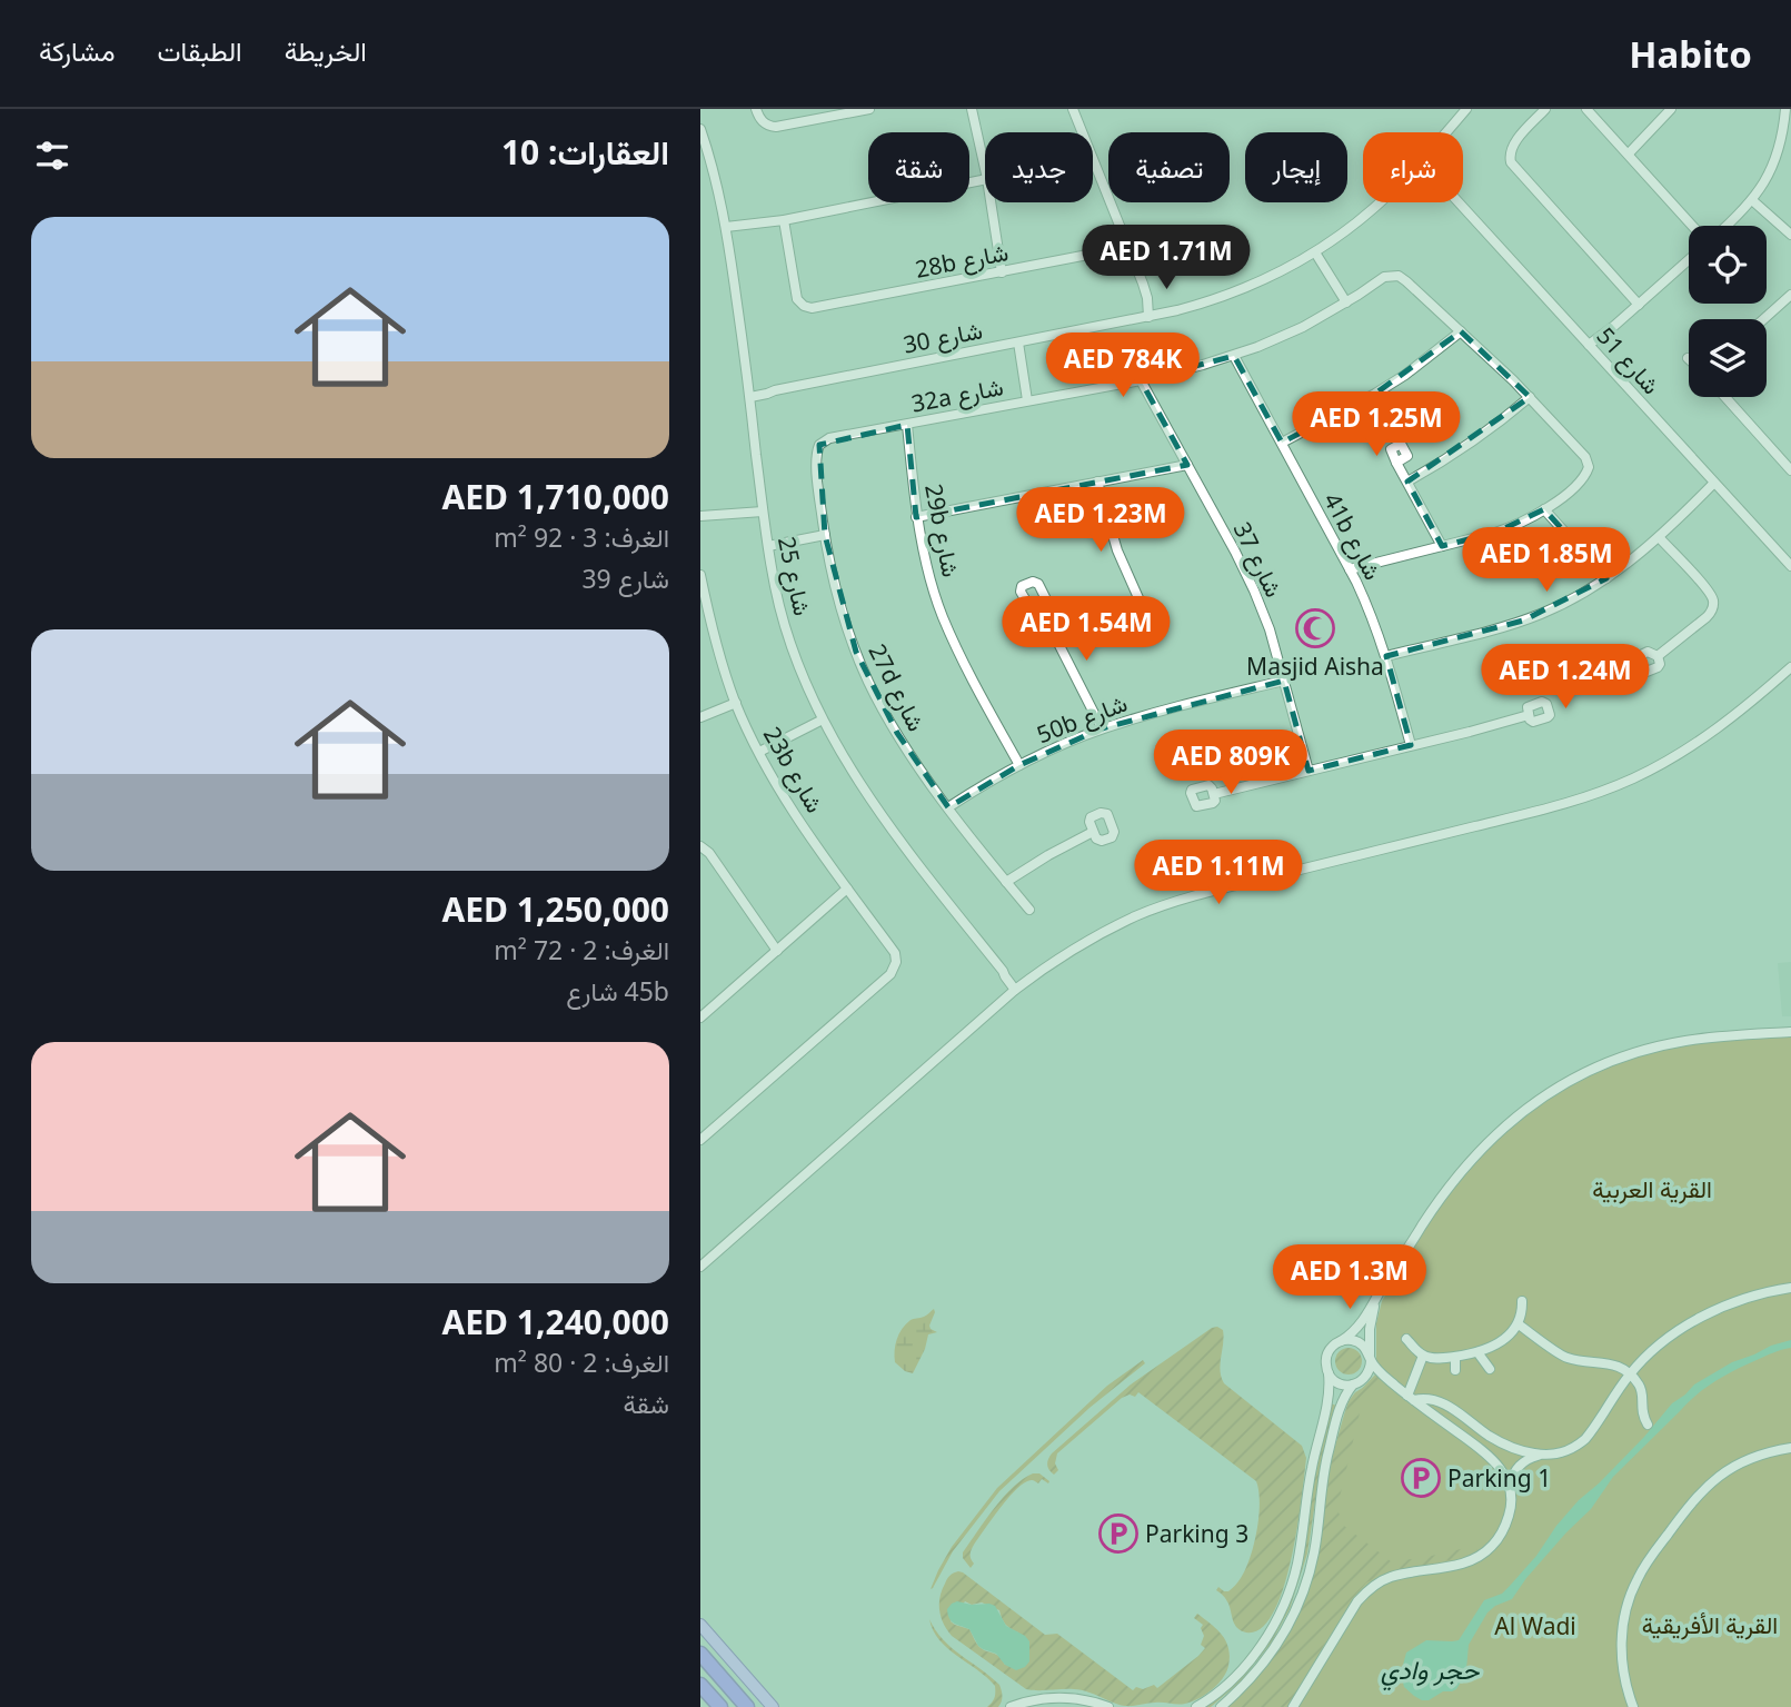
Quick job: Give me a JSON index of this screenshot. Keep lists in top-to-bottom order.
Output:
{
  "streets": {
    "street": [
      "28b شارع",
      "شارع 30",
      "شارع 51",
      "32a شارع",
      "29b شارع",
      "41b شارع",
      "شارع 37",
      "شارع 25",
      "27d شارع",
      "50b شارع",
      "23b شارع"
    ]
  },
  "crossings": [
    ["شارع 30", "شارع 25"],
    ["32a شارع", "29b شارع"],
    ["32a شارع", "41b شارع"],
    ["32a شارع", "شارع 37"],
    ["32a شارع", "27d شارع"],
    ["29b شارع", "50b شارع"],
    ["شارع 37", "50b شارع"],
    ["27d شارع", "50b شارع"]
  ],
  "water": ["حجر وادي"],
  "parks": ["القرية العربية", "القرية الأفريقية", "Al Wadi"],
  "places": {
    "mosque": ["Masjid Aisha"],
    "parking": ["Parking 1", "Parking 3"]
  },
  "page": {
    "header": "Habito",
    "nav": ["الخريطة", "الطبقات", "مشاركة"],
    "heading": "العقارات: 10",
    "chip": [
      "شراء",
      "إيجار",
      "تصفية",
      "جديد",
      "شقة"
    ],
    "list": [
      {
        "name": "AED 1,710,000",
        "note": "الغرف: 3 · 92 m² · شارع 39"
      },
      {
        "name": "AED 1,250,000",
        "note": "الغرف: 2 · 72 m² · 45b شارع"
      },
      {
        "name": "AED 1,240,000",
        "note": "الغرف: 2 · 80 m² · شقة"
      }
    ],
    "price": [
      "AED 1.71M",
      "AED 784K",
      "AED 1.25M",
      "AED 1.23M",
      "AED 1.85M",
      "AED 1.54M",
      "AED 1.24M",
      "AED 809K",
      "AED 1.11M",
      "AED 1.3M"
    ]
  }
}
